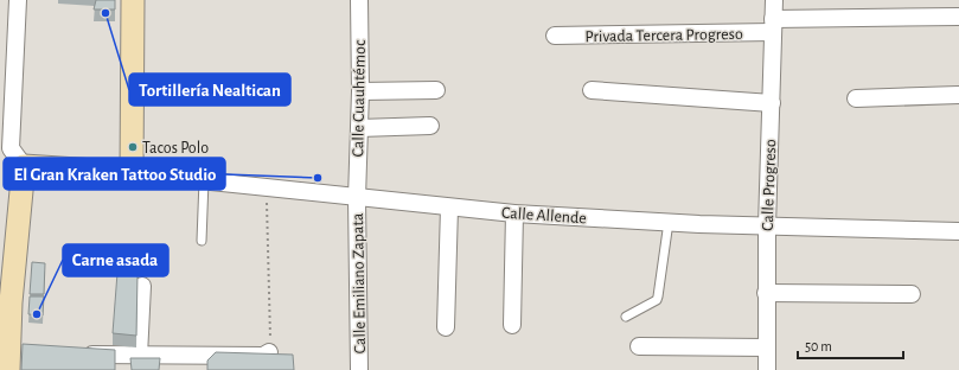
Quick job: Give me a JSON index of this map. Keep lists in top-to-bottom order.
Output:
{
  "streets": {
    "street": [
      "Privada Tercera Progreso",
      "Calle Cuauhtémoc",
      "Calle Progreso",
      "Calle Allende",
      "Calle Emiliano Zapata"
    ]
  },
  "crossings": [
    ["Privada Tercera Progreso", "Calle Progreso"],
    ["Calle Cuauhtémoc", "Calle Allende"],
    ["Calle Cuauhtémoc", "Calle Emiliano Zapata"],
    ["Calle Progreso", "Calle Allende"],
    ["Calle Allende", "Calle Emiliano Zapata"]
  ],
  "places": [
    "Tortillería Nealtican",
    "Tacos Polo",
    "El Gran Kraken Tattoo Studio",
    "Carne asada"
  ],
  "scale_bar": "50 m"
}
